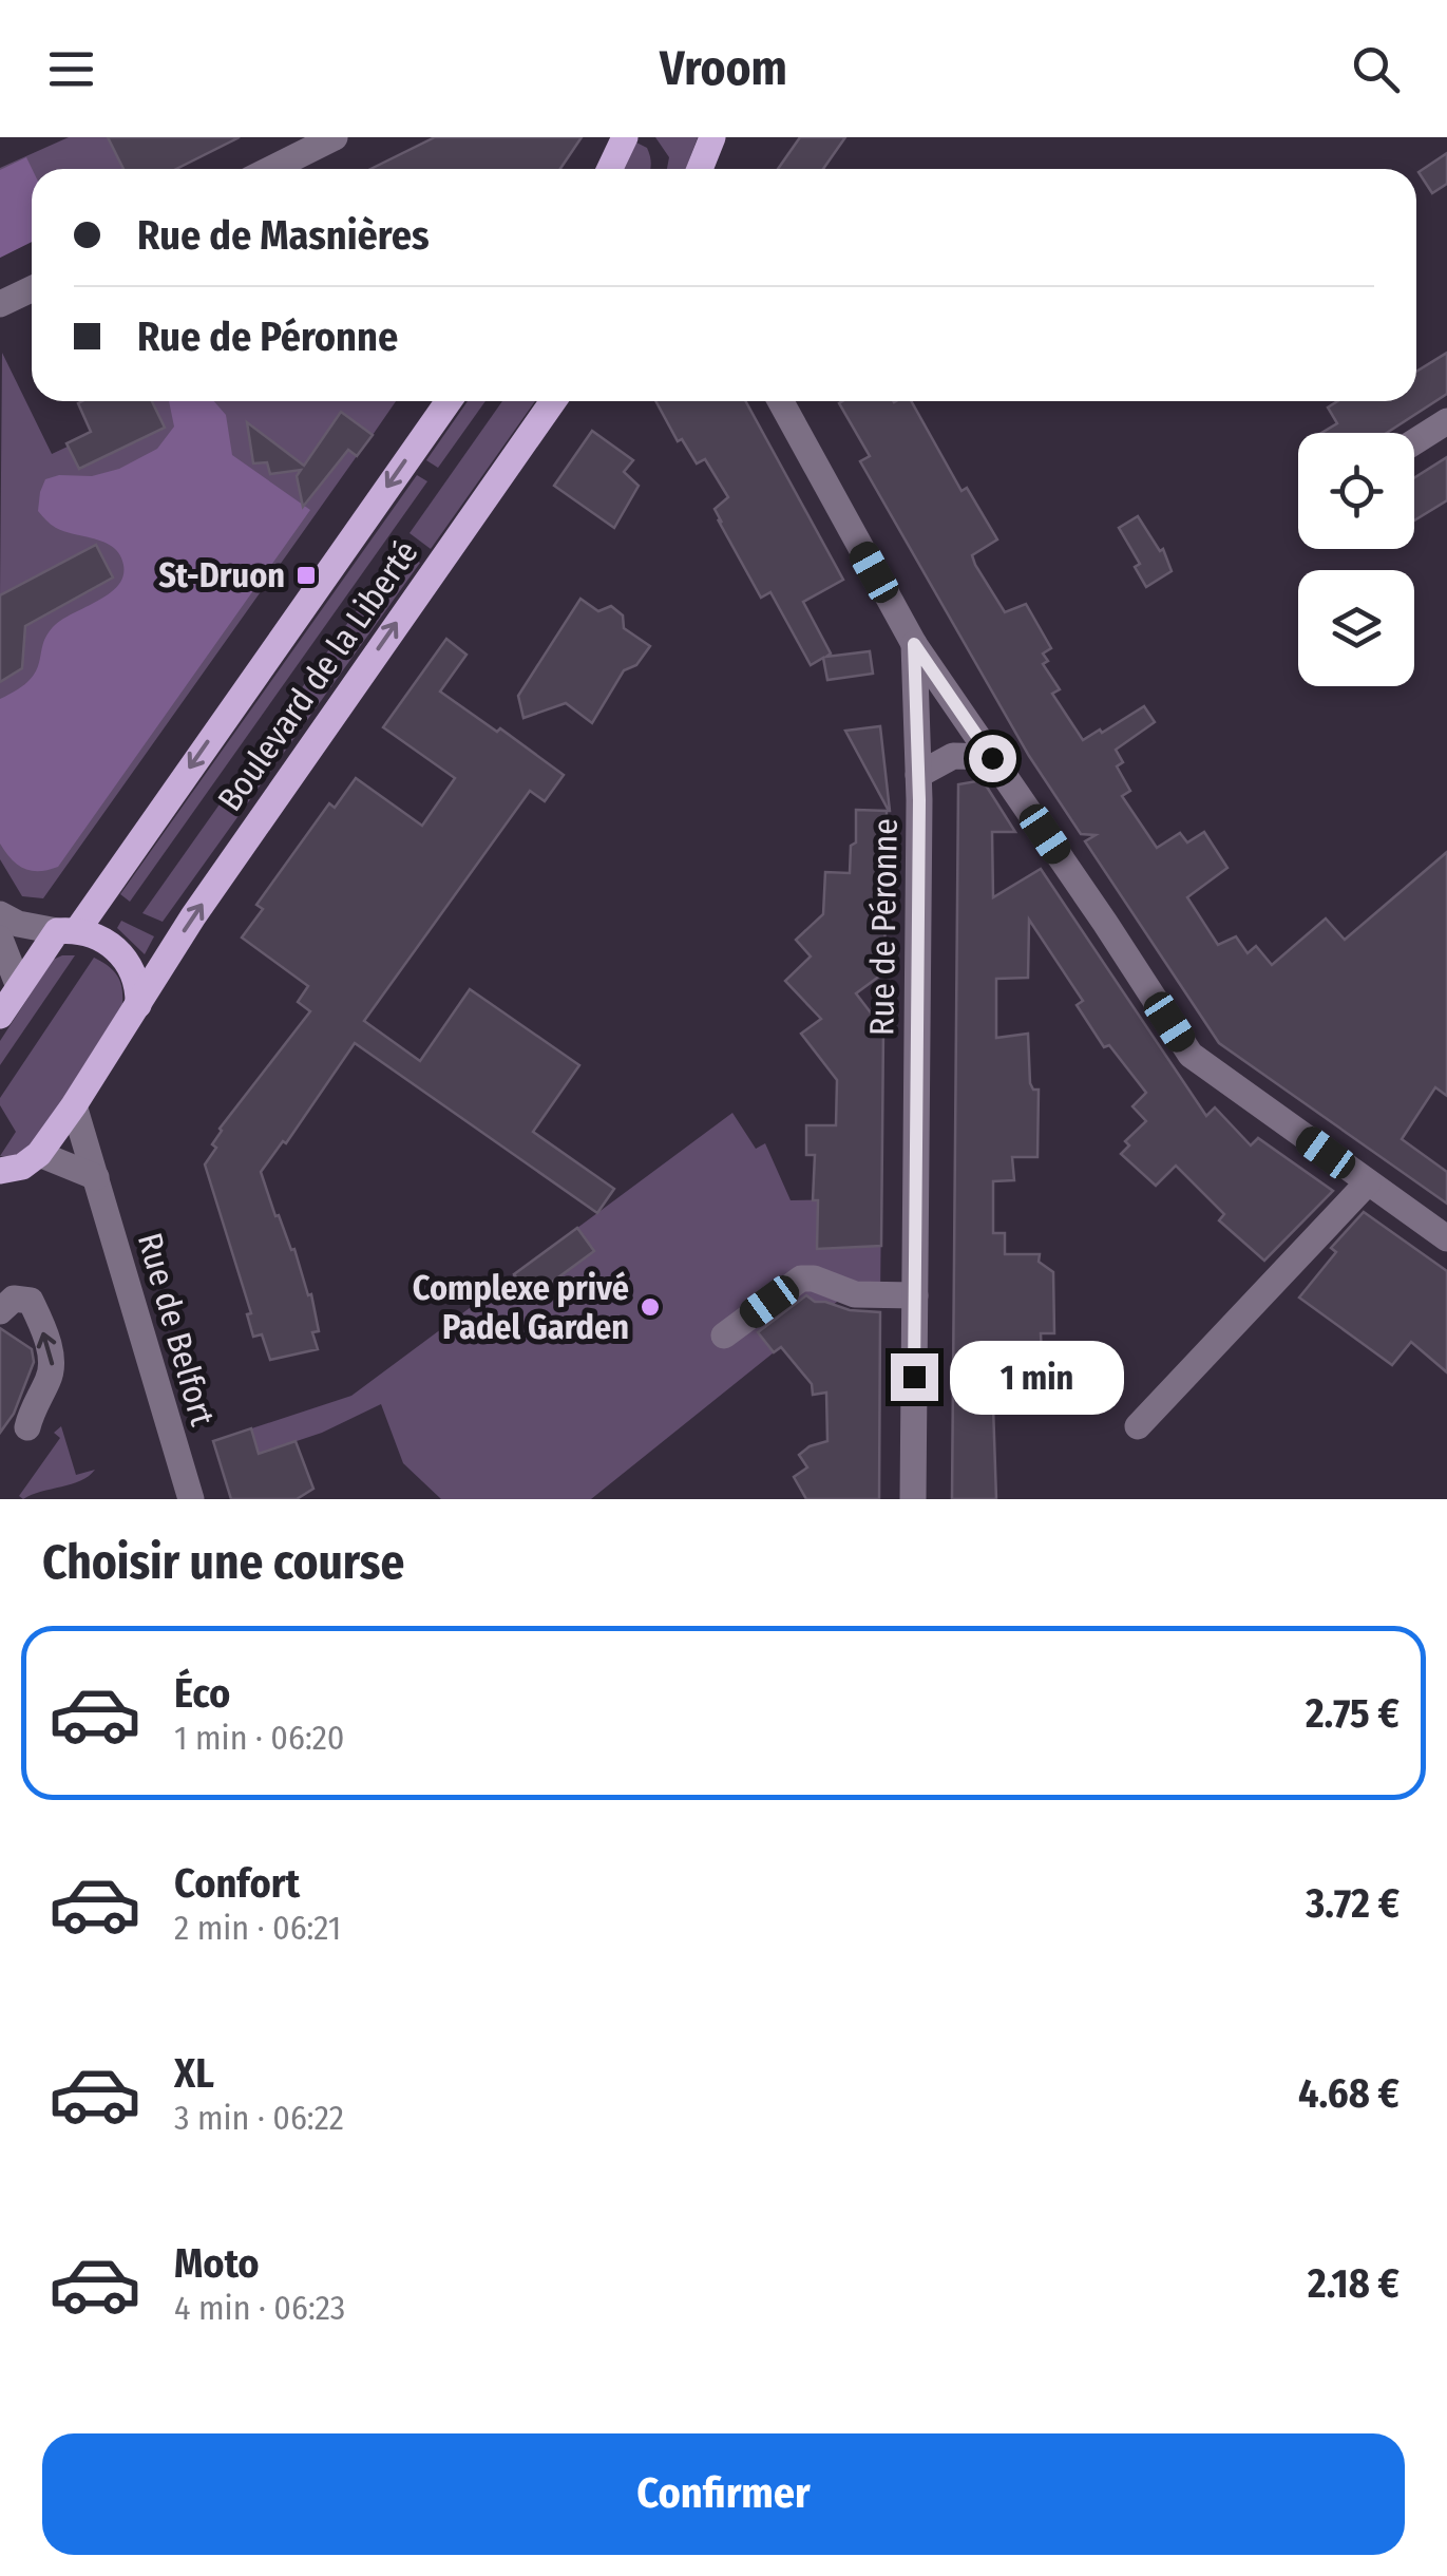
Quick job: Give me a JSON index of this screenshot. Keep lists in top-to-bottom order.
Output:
{
  "streets": {
    "main road": ["Boulevard de la Liberté"],
    "street": ["Rue de Péronne", "Rue de Belfort"]
  },
  "crossings": [
    ["Boulevard de la Liberté", "Rue de Belfort"]
  ],
  "places": {
    "transit": ["St-Druon"],
    "other": ["Complexe privé Padel Garden"]
  },
  "page": {
    "header": "Vroom",
    "banner": ["Rue de Masnières", "Rue de Péronne"],
    "bubble": "1 min",
    "heading": "Choisir une course",
    "list": [
      {
        "name": "Éco",
        "note": "1 min · 06:20",
        "value": "2.75 €"
      },
      {
        "name": "Confort",
        "note": "2 min · 06:21",
        "value": "3.72 €"
      },
      {
        "name": "XL",
        "note": "3 min · 06:22",
        "value": "4.68 €"
      },
      {
        "name": "Moto",
        "note": "4 min · 06:23",
        "value": "2.18 €"
      }
    ],
    "buttons": "Confirmer"
  }
}
